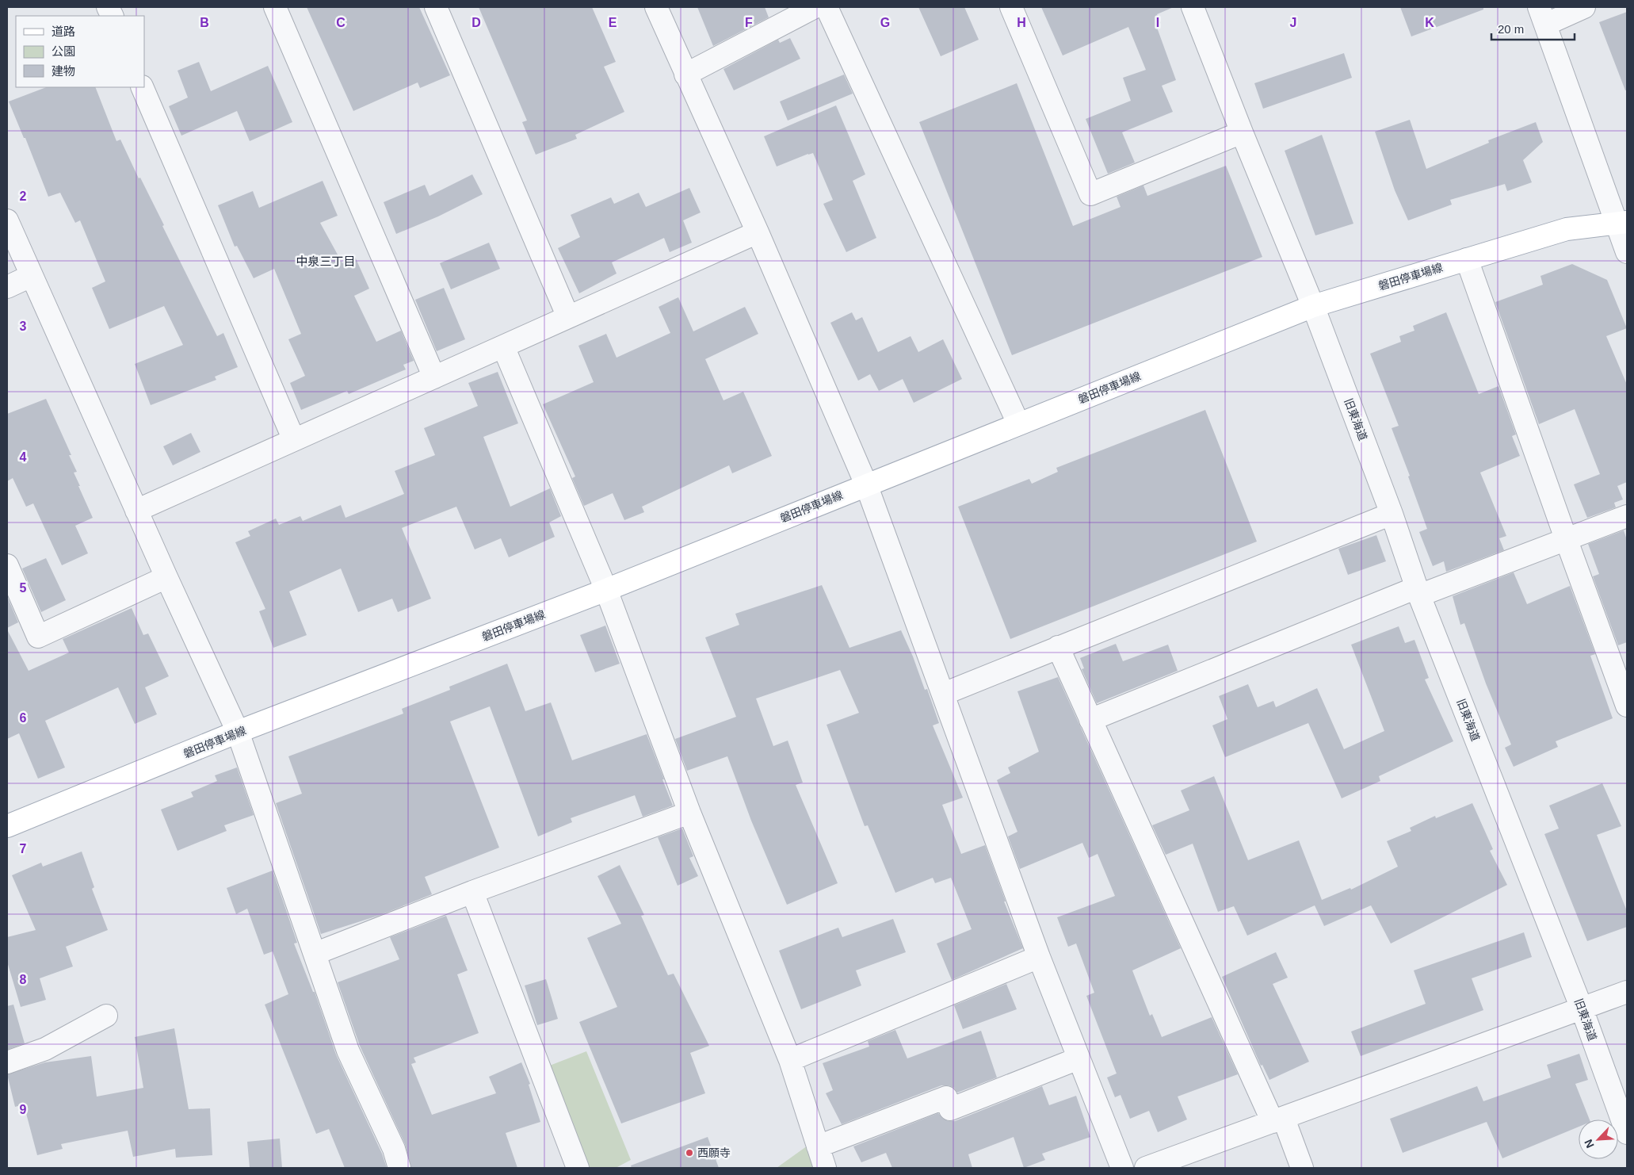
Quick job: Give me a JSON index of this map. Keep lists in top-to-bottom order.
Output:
{
  "streets": {
    "main road": ["磐田停車場線"],
    "street": ["旧東海道"]
  },
  "crossings": [
    ["磐田停車場線", "旧東海道"]
  ],
  "districts": ["中泉三丁目"],
  "places": ["西願寺"],
  "legend": ["道路", "公園", "建物"],
  "scale_bar": "20 m",
  "north": "bottom left",
  "grid": {
    "columns": [
      "B",
      "C",
      "D",
      "E",
      "F",
      "G",
      "H",
      "I",
      "J",
      "K"
    ],
    "rows": [
      "2",
      "3",
      "4",
      "5",
      "6",
      "7",
      "8",
      "9"
    ]
  }
}
